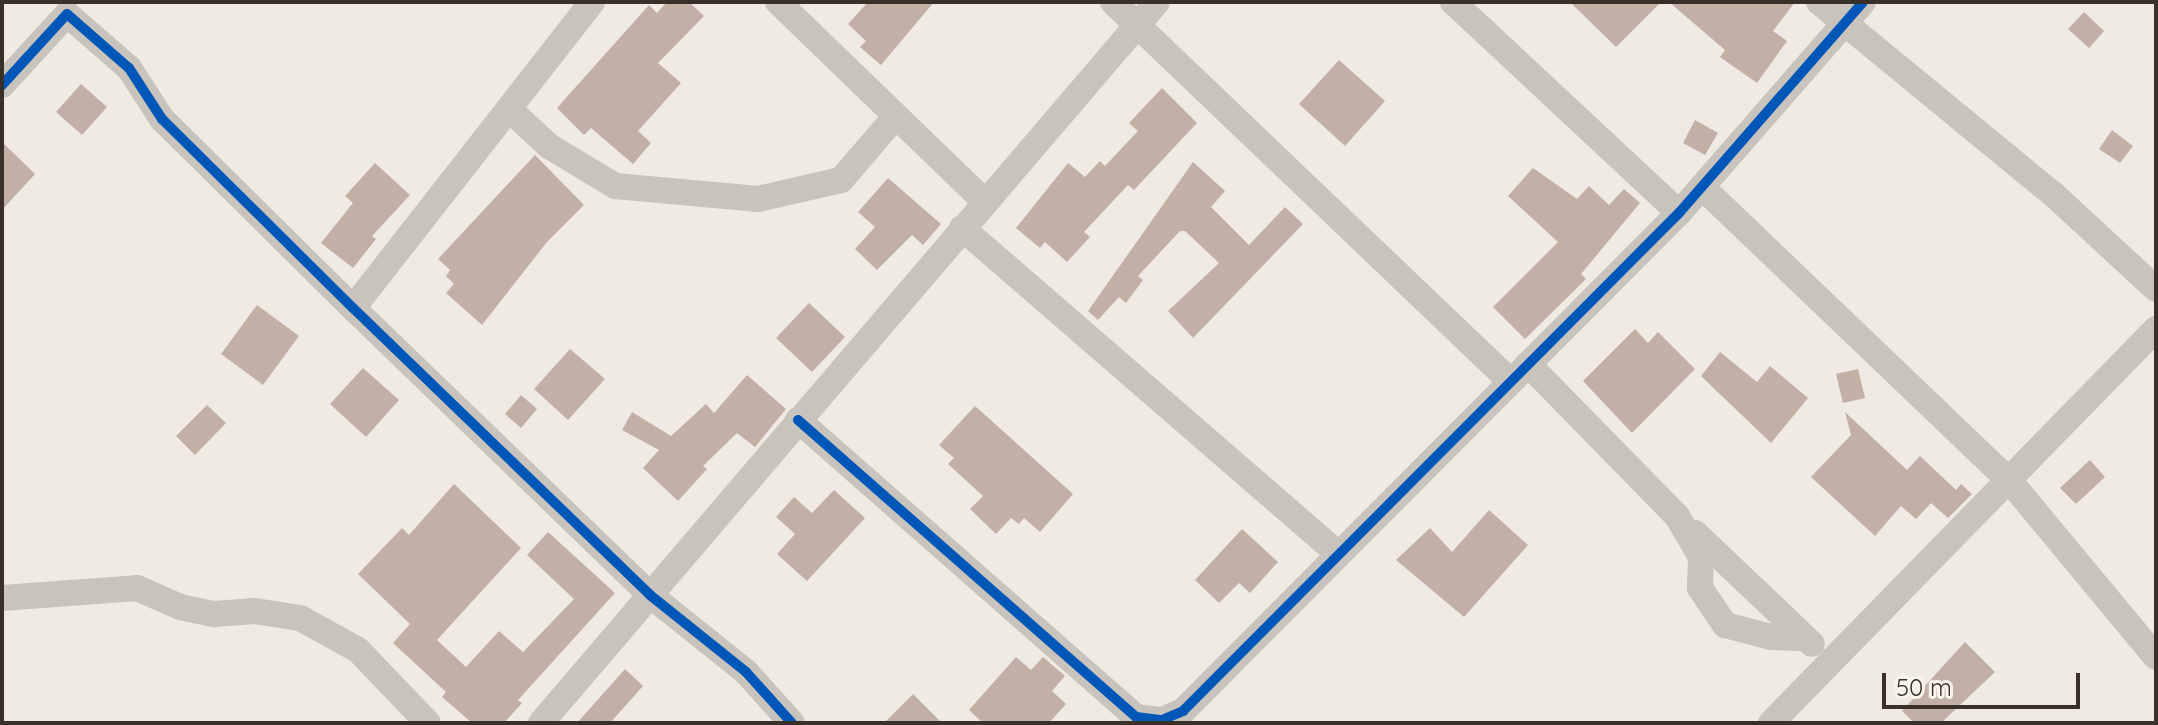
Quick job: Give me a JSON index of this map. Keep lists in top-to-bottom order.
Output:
{
  "scale_bar": "50 m"
}
